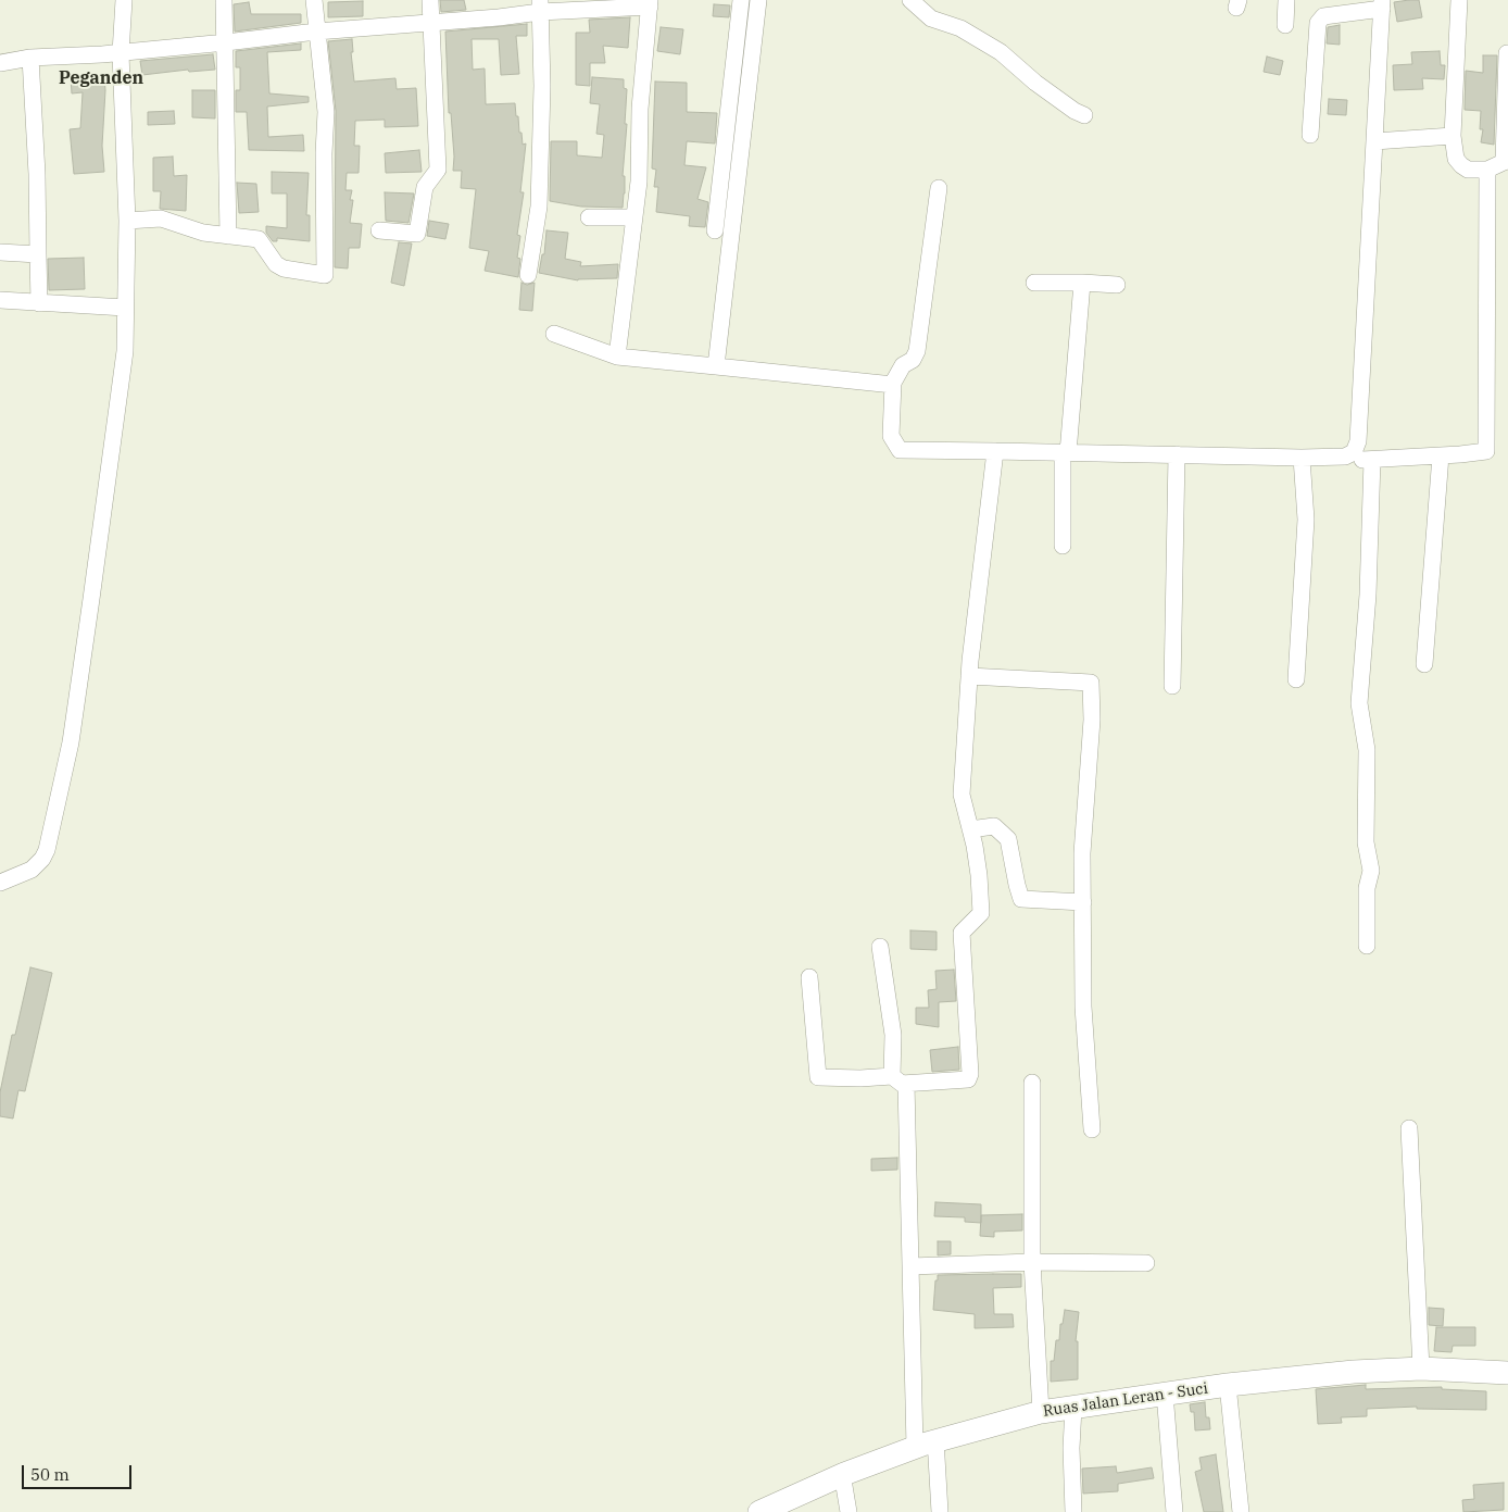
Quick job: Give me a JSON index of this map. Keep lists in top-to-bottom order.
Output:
{
  "streets": {
    "main road": ["Ruas Jalan Leran - Suci"]
  },
  "districts": ["Peganden"],
  "scale_bar": "50 m"
}
